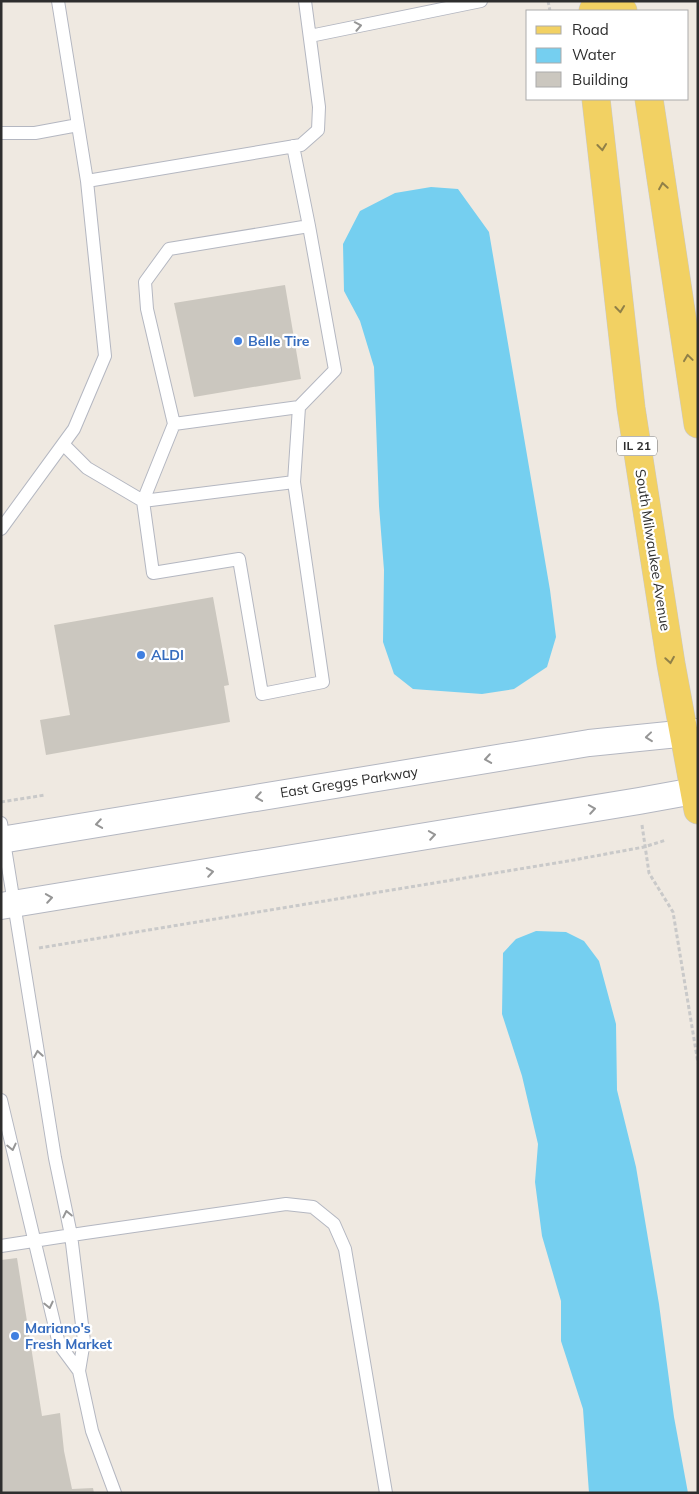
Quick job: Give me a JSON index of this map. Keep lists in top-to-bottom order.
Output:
{
  "streets": {
    "main road": ["IL 21", "South Milwaukee Avenue"],
    "street": ["East Greggs Parkway"]
  },
  "crossings": [
    ["South Milwaukee Avenue", "East Greggs Parkway"]
  ],
  "places": ["Belle Tire", "ALDI", "Mariano's Fresh Market"],
  "legend": ["Road", "Water", "Building"]
}
